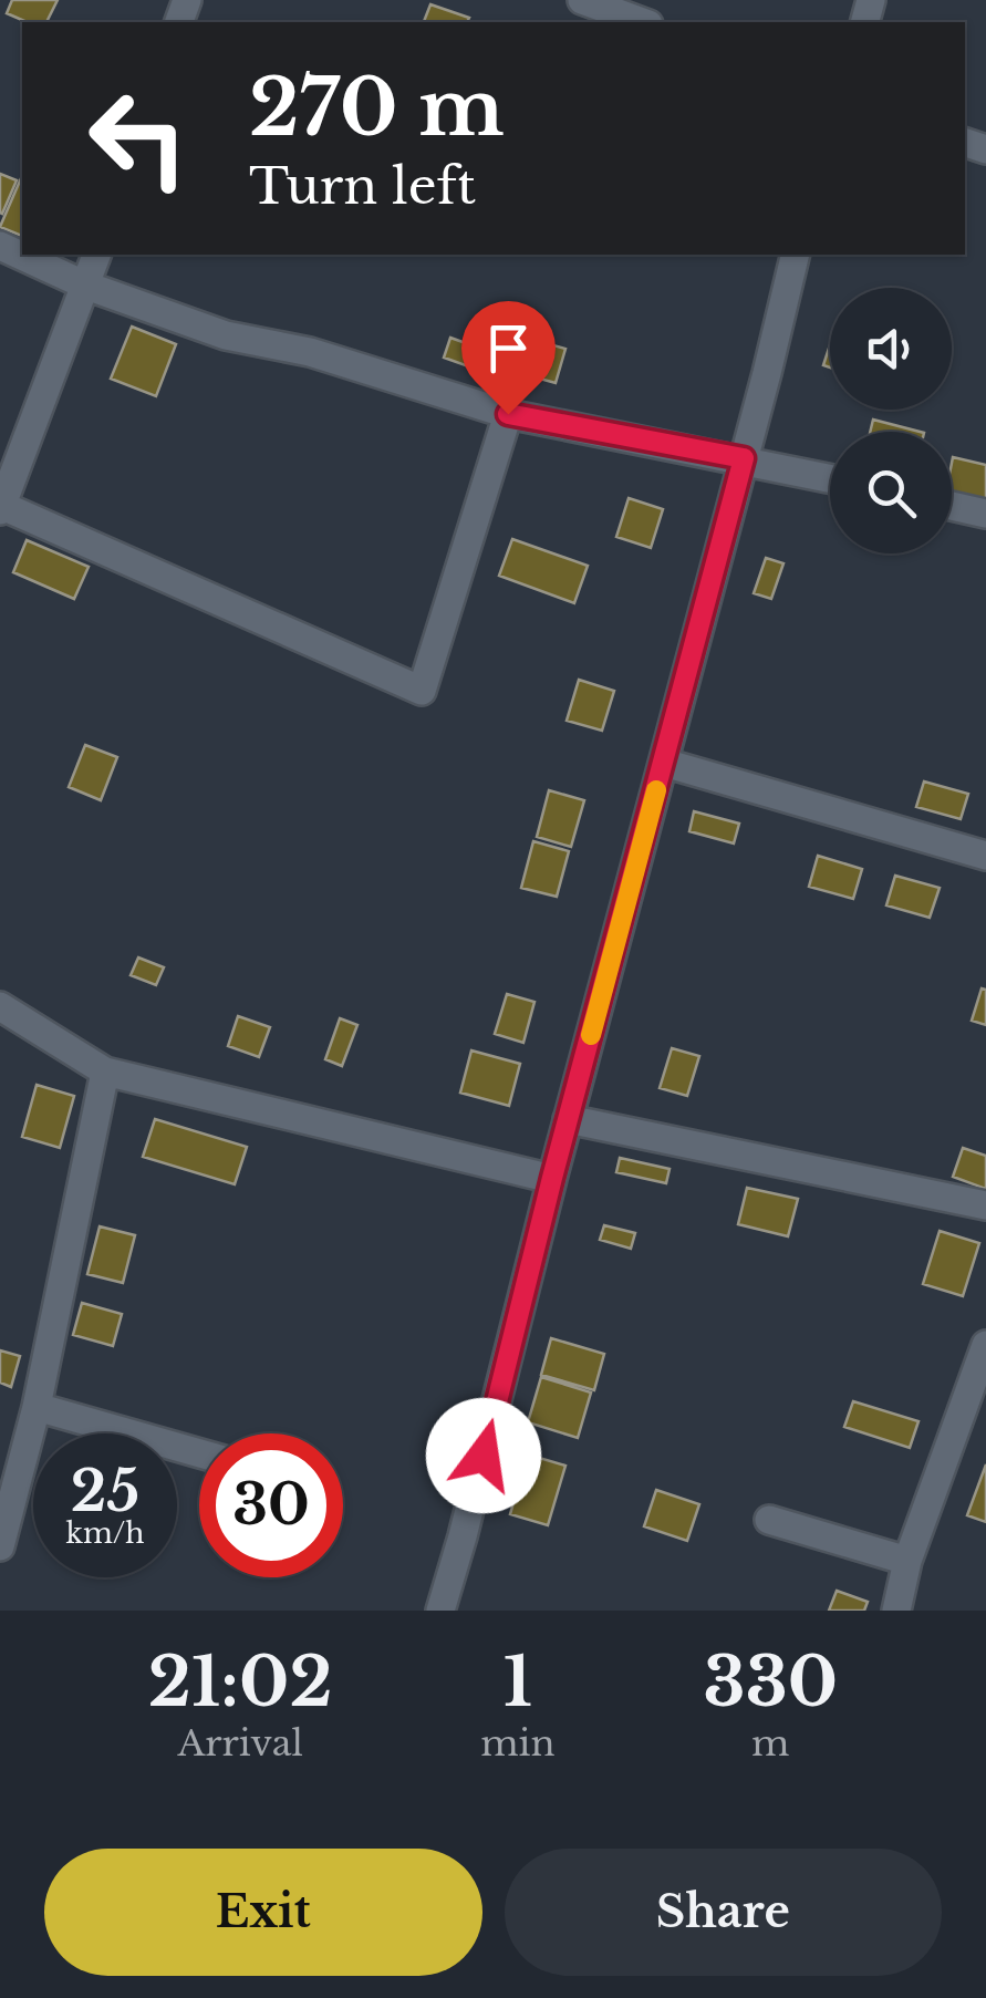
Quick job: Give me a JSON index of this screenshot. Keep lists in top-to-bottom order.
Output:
{
  "page": {
    "turn": ["270 m", "Turn left"],
    "speed": "25 km/h",
    "limit": "30",
    "eta": [
      "21:02",
      "Arrival",
      "1",
      "min",
      "330",
      "m"
    ],
    "buttons": ["Exit", "Share"]
  }
}
